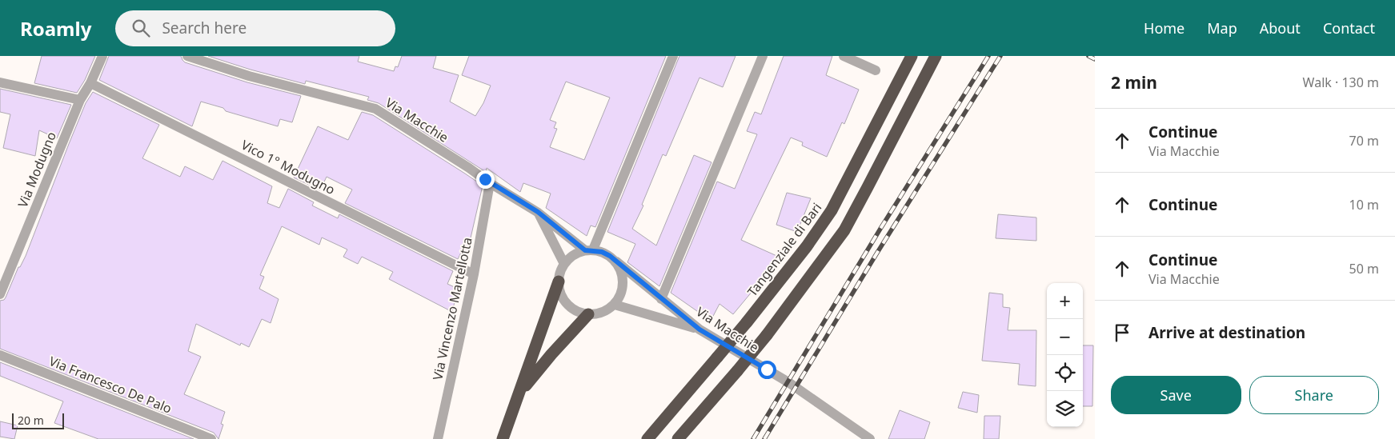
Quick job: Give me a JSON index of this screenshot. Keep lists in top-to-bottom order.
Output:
{
  "streets": {
    "highway": ["Tangenziale di Bari"],
    "street": [
      "Via Macchie",
      "Vico 1° Modugno",
      "Via Modugno",
      "Via Vincenzo Martellotta",
      "Via Francesco De Palo"
    ]
  },
  "crossings": [
    ["Via Macchie", "Via Vincenzo Martellotta"],
    ["Vico 1° Modugno", "Via Modugno"],
    ["Vico 1° Modugno", "Via Vincenzo Martellotta"]
  ],
  "scale_bar": "20 m",
  "page": {
    "header": "Roamly",
    "search": "Search here",
    "nav": [
      "Home",
      "Map",
      "About",
      "Contact"
    ],
    "heading": ["2 min", "Walk · 130 m"],
    "list": [
      ["Continue", "Via Macchie", "70 m"],
      ["Continue", "10 m"],
      ["Continue", "Via Macchie", "50 m"],
      "Arrive at destination"
    ],
    "map_buttons": ["+", "−"],
    "buttons": ["Save", "Share"],
    "scale": "20 m"
  }
}
